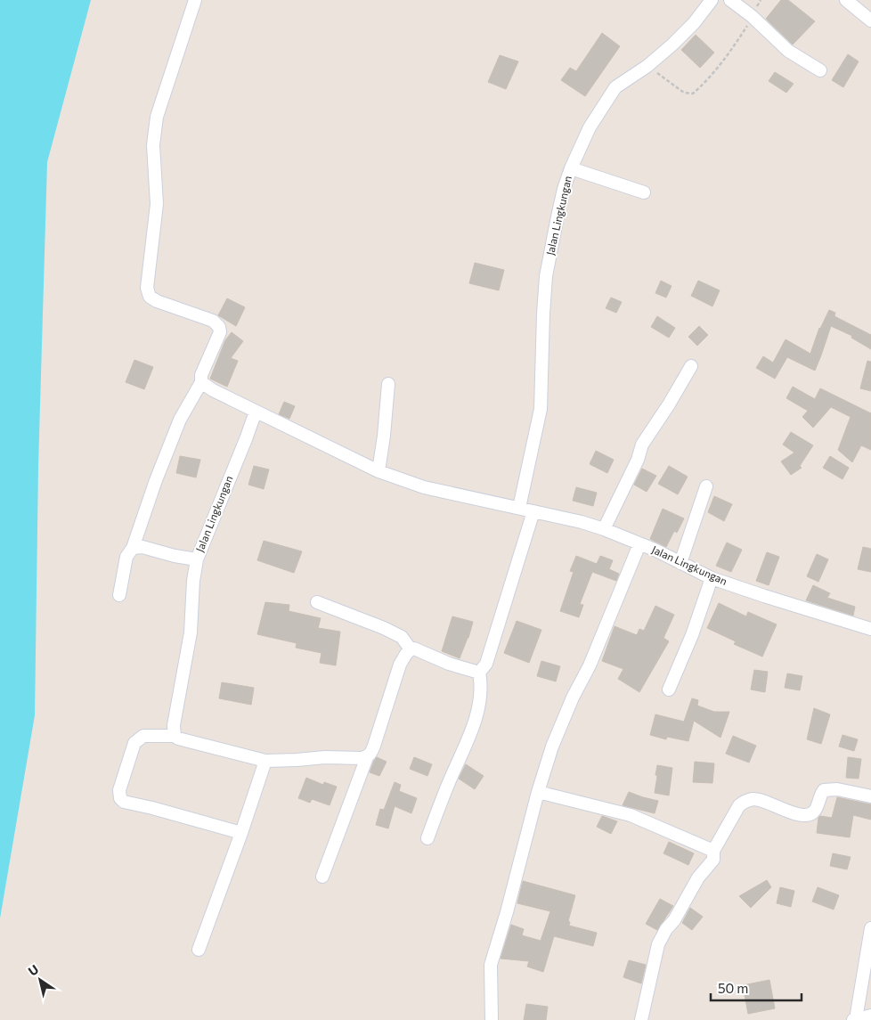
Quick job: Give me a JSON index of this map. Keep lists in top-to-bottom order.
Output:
{
  "streets": {
    "street": ["Jalan Lingkungan"]
  },
  "scale_bar": "50 m",
  "north": "top left"
}
